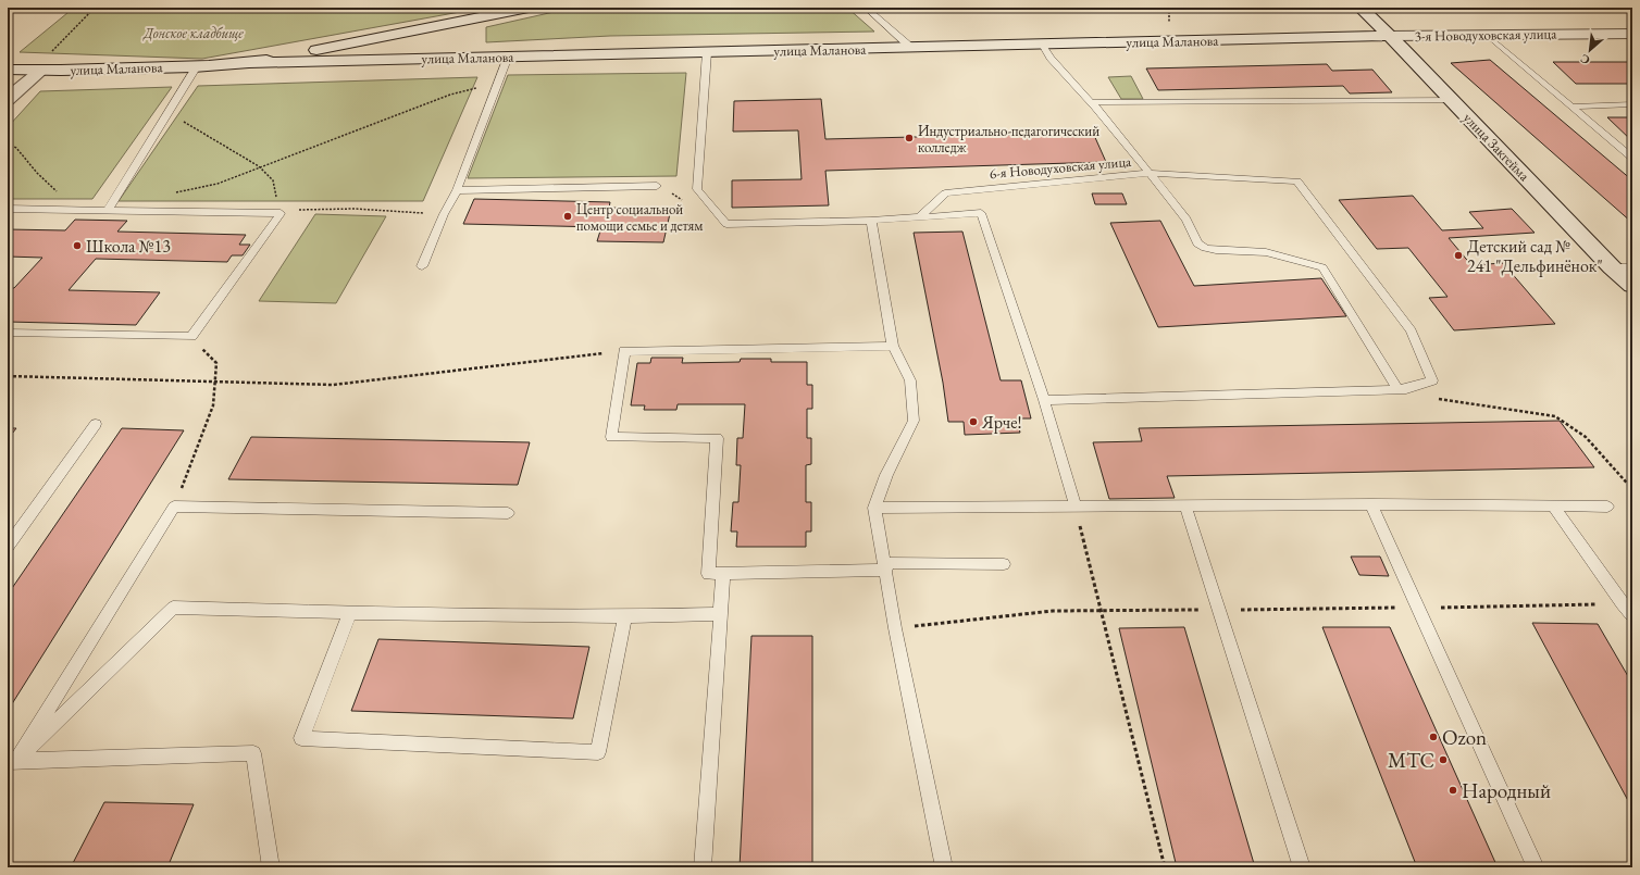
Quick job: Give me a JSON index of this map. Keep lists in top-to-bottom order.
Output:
{
  "streets": {
    "street": ["3-я Новодуховская улица", "улица Маланова", "улица Закгейма"],
    "lane": ["6-я Новодуховская улица"]
  },
  "crossings": [
    ["3-я Новодуховская улица", "улица Маланова"],
    ["3-я Новодуховская улица", "улица Закгейма"],
    ["улица Маланова", "улица Закгейма"],
    ["улица Маланова", "6-я Новодуховская улица"]
  ],
  "parks": ["Донское кладбище"],
  "places": [
    "Индустриально-педагогический колледж",
    "Центр социальной помощи семье и детям",
    "Школа №13",
    "Детский сад № 241 \"Дельфинёнок\"",
    "Ярче!",
    "Ozon",
    "МТС",
    "Народный"
  ],
  "north": "bottom left"
}
